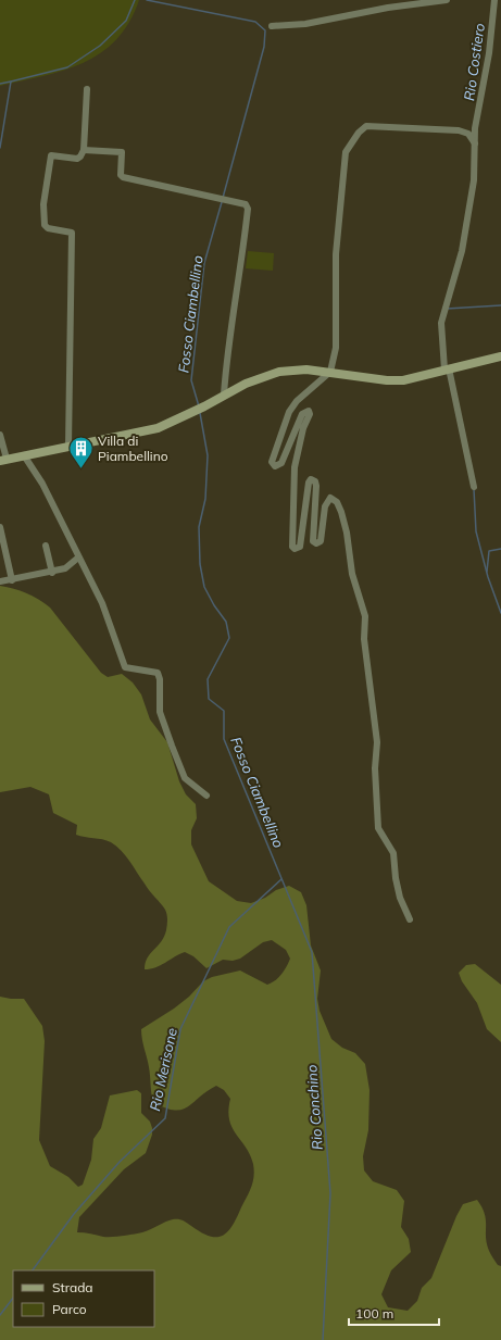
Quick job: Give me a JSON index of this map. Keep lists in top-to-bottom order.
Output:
{
  "water": [
    "Rio Costiero",
    "Fosso Ciambellino",
    "Rio Merisone",
    "Rio Conchino"
  ],
  "places": {
    "building": ["Villa di Piambellino"]
  },
  "legend": ["Strada", "Parco"],
  "scale_bar": "100 m"
}
